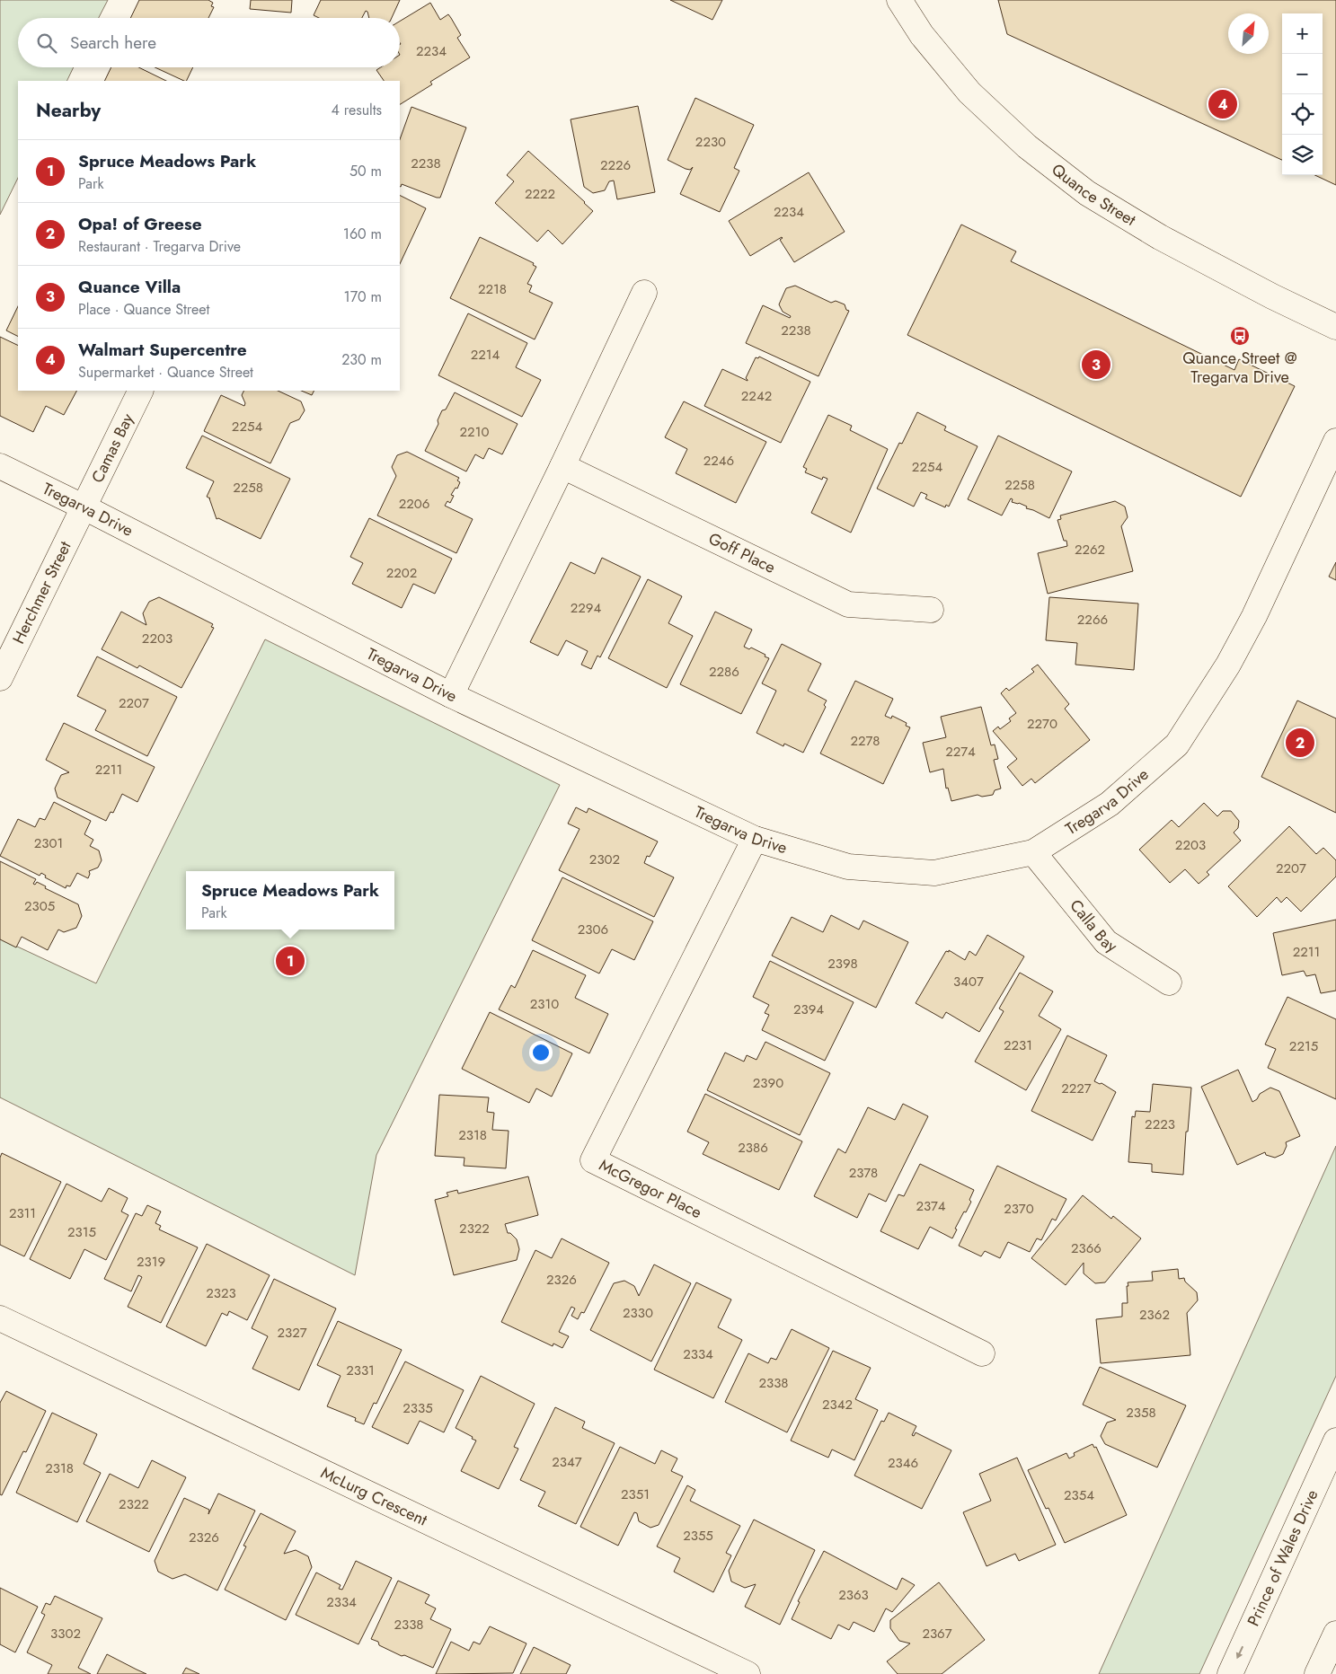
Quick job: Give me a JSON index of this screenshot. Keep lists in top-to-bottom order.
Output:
{
  "streets": {
    "street": [
      "Quance Street",
      "Camas Bay",
      "Tregarva Drive",
      "Goff Place",
      "Herchmer Street",
      "Calla Bay",
      "McGregor Place",
      "McLurg Crescent",
      "Prince of Wales Drive"
    ]
  },
  "crossings": [
    ["Camas Bay", "Tregarva Drive"],
    ["Camas Bay", "Herchmer Street"],
    ["Tregarva Drive", "Herchmer Street"],
    ["Tregarva Drive", "Calla Bay"],
    ["Tregarva Drive", "McGregor Place"]
  ],
  "one_way": ["Prince of Wales Drive"],
  "places": {
    "bus stop": ["Quance Street @ Tregarva Drive"]
  },
  "house_numbers": [
    "2234",
    "2230",
    "2238",
    "2226",
    "2222",
    "2234",
    "2218",
    "2238",
    "2214",
    "2242",
    "2254",
    "2210",
    "2246",
    "2254",
    "2258",
    "2258",
    "2206",
    "2262",
    "2202",
    "2294",
    "2266",
    "2203",
    "2286",
    "2207",
    "2270",
    "2278",
    "2274",
    "2211",
    "2301",
    "2203",
    "2302",
    "2207",
    "2305",
    "2306",
    "2211",
    "2398",
    "3407",
    "2310",
    "2394",
    "2231",
    "2215",
    "2390",
    "2227",
    "2223",
    "2318",
    "2386",
    "2378",
    "2374",
    "2370",
    "2311",
    "2322",
    "2315",
    "2366",
    "2319",
    "2326",
    "2323",
    "2330",
    "2362",
    "2327",
    "2334",
    "2331",
    "2338",
    "2342",
    "2335",
    "2358",
    "2347",
    "2346",
    "2318",
    "2351",
    "2354",
    "2322",
    "2355",
    "2326",
    "2363",
    "2334",
    "2338",
    "3302",
    "2367"
  ],
  "north": "top right",
  "page": {
    "map_buttons": ["+", "−"],
    "search": "Search here",
    "heading": ["Nearby", "4 results"],
    "pins": [
      "4",
      "3",
      "2",
      "1"
    ],
    "list": [
      {
        "mark": "1",
        "name": "Spruce Meadows Park",
        "note": "Park",
        "value": "50 m"
      },
      {
        "mark": "2",
        "name": "Opa! of Greese",
        "note": "Restaurant · Tregarva Drive",
        "value": "160 m"
      },
      {
        "mark": "3",
        "name": "Quance Villa",
        "note": "Place · Quance Street",
        "value": "170 m"
      },
      {
        "mark": "4",
        "name": "Walmart Supercentre",
        "note": "Supermarket · Quance Street",
        "value": "230 m"
      }
    ],
    "popup": ["Spruce Meadows Park", "Park"]
  }
}
